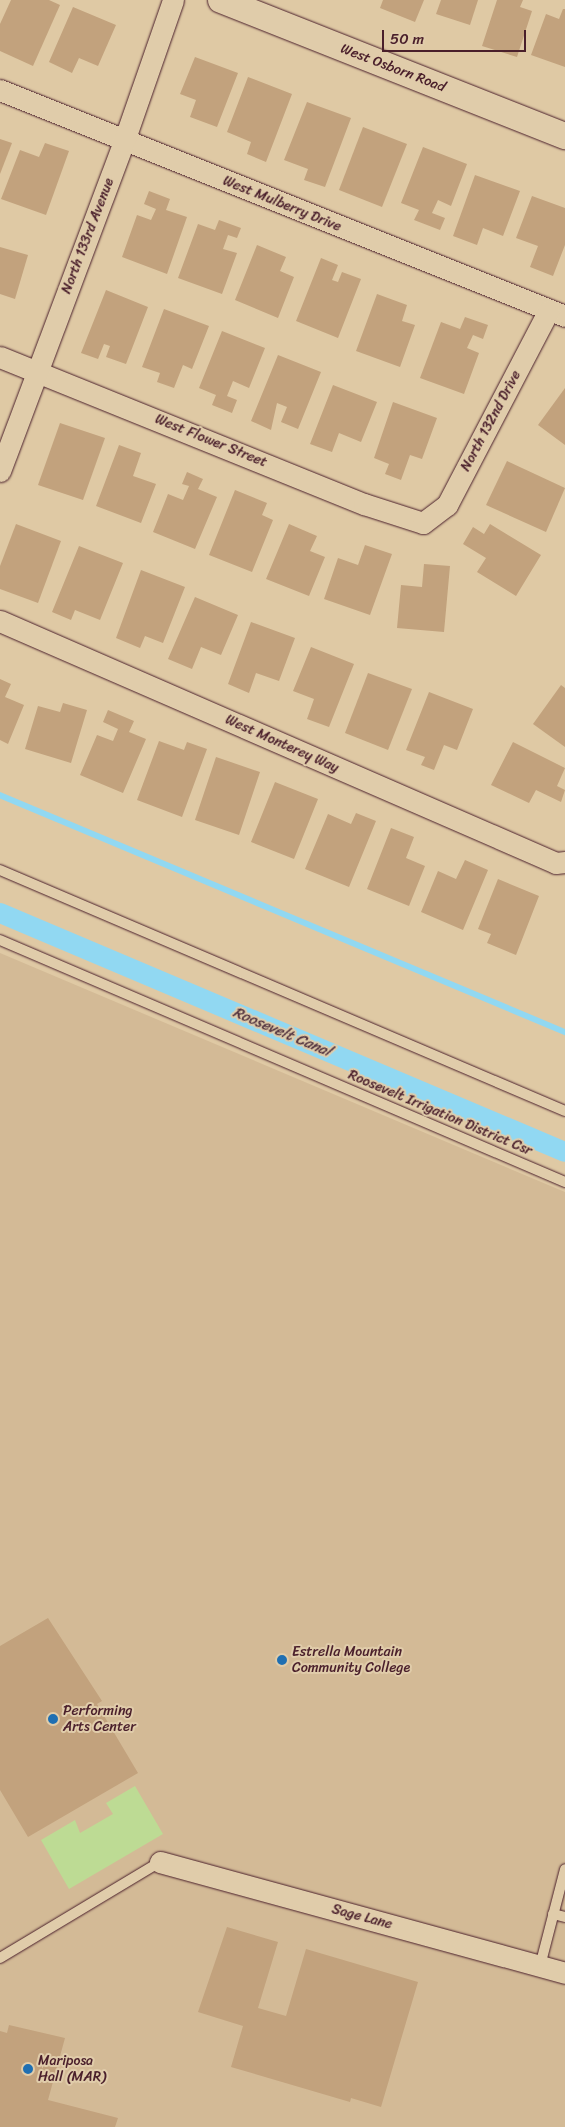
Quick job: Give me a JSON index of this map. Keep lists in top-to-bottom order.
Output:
{
  "streets": {
    "street": [
      "West Osborn Road",
      "West Mulberry Drive",
      "North 133rd Avenue",
      "North 132nd Drive",
      "West Flower Street",
      "West Monterey Way",
      "Sage Lane"
    ],
    "lane": ["Roosevelt Irrigation District Csr"]
  },
  "crossings": [
    ["West Mulberry Drive", "North 133rd Avenue"],
    ["West Mulberry Drive", "North 132nd Drive"],
    ["North 133rd Avenue", "West Flower Street"],
    ["North 132nd Drive", "West Flower Street"]
  ],
  "water": ["Roosevelt Canal"],
  "places": ["Estrella Mountain Community College", "Performing Arts Center", "Mariposa Hall (MAR)"],
  "scale_bar": "50 m"
}
